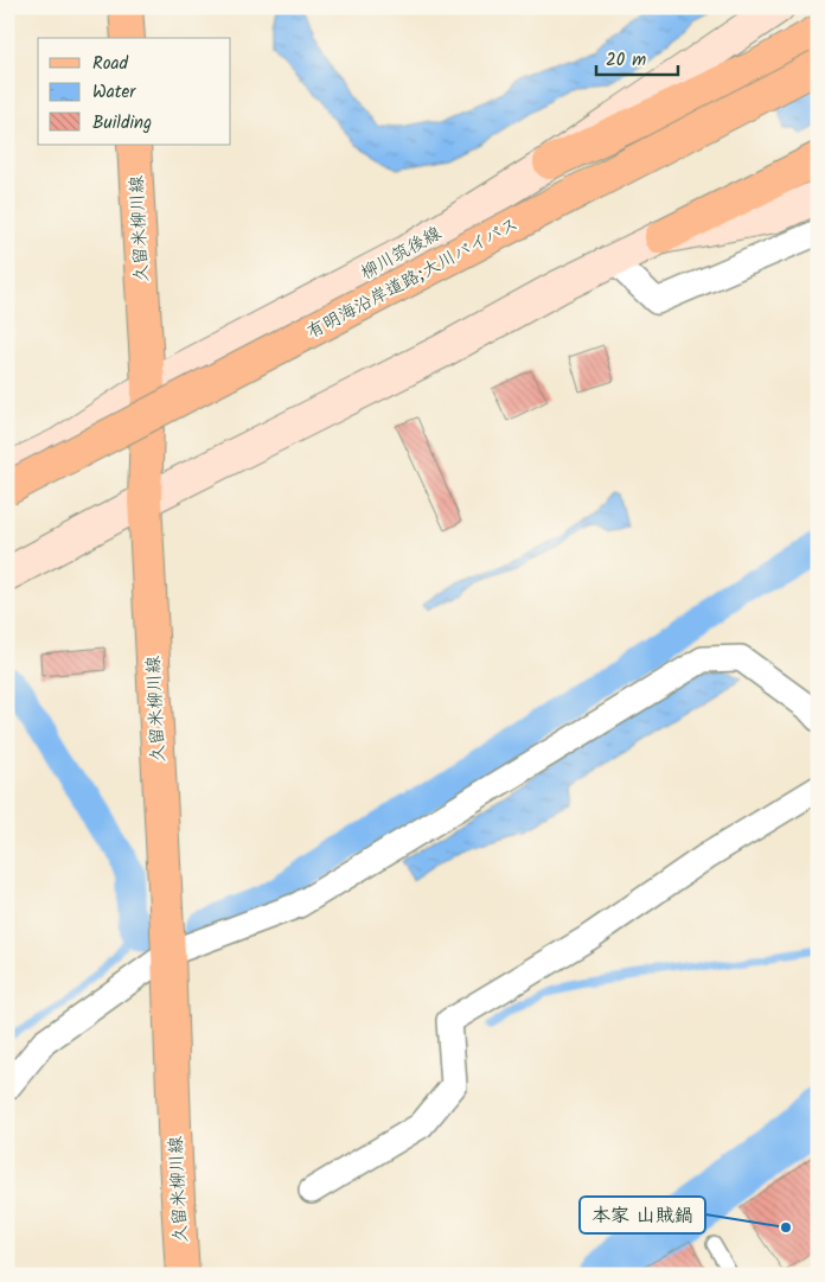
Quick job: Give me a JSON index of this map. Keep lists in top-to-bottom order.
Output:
{
  "streets": {
    "main road": ["久留米柳川線", "柳川筑後線", "有明海沿岸道路;大川バイパス"]
  },
  "crossings": [
    ["久留米柳川線", "柳川筑後線"]
  ],
  "places": ["本家 山賊鍋"],
  "legend": ["Road", "Water", "Building"],
  "scale_bar": "20 m"
}
